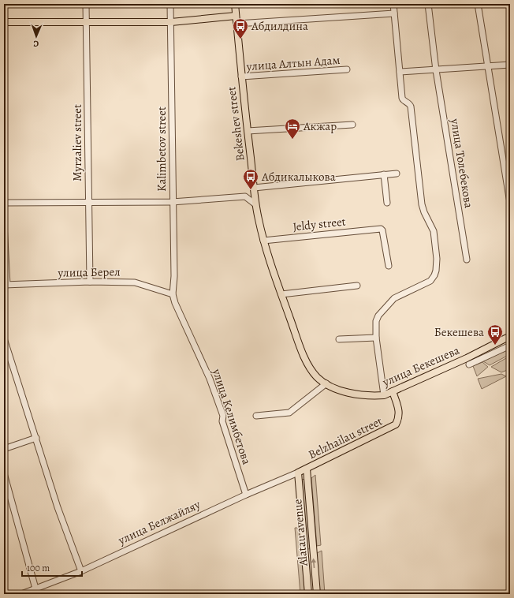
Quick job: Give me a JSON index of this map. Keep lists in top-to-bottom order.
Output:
{
  "streets": {
    "main road": [
      "Bekeshev street",
      "улица Бекешева",
      "Belzhailau street",
      "улица Белжайляу",
      "Alatau avenue"
    ],
    "street": [
      "улица Алтын Адам",
      "Myrzaliev street",
      "Kalimbetov street",
      "улица Толебекова",
      "Jeldy street",
      "улица Берел",
      "улица Келимбетова"
    ]
  },
  "crossings": [
    ["улица Алтын Адам", "Bekeshev street"],
    ["Bekeshev street", "Jeldy street"],
    ["Bekeshev street", "улица Бекешева"],
    ["Myrzaliev street", "улица Берел"],
    ["Kalimbetov street", "улица Берел"],
    ["Kalimbetov street", "улица Келимбетова"],
    ["улица Берел", "улица Келимбетова"],
    ["улица Бекешева", "Belzhailau street"],
    ["улица Келимбетова", "улица Белжайляу"],
    ["Belzhailau street", "улица Белжайляу"],
    ["Belzhailau street", "Alatau avenue"],
    ["улица Белжайляу", "Alatau avenue"]
  ],
  "places": {
    "bus stop": ["Абдилдина", "Абдикалыкова", "Бекешева"],
    "hotel": ["Акжар"]
  },
  "scale_bar": "100 m",
  "north": "bottom"
}
